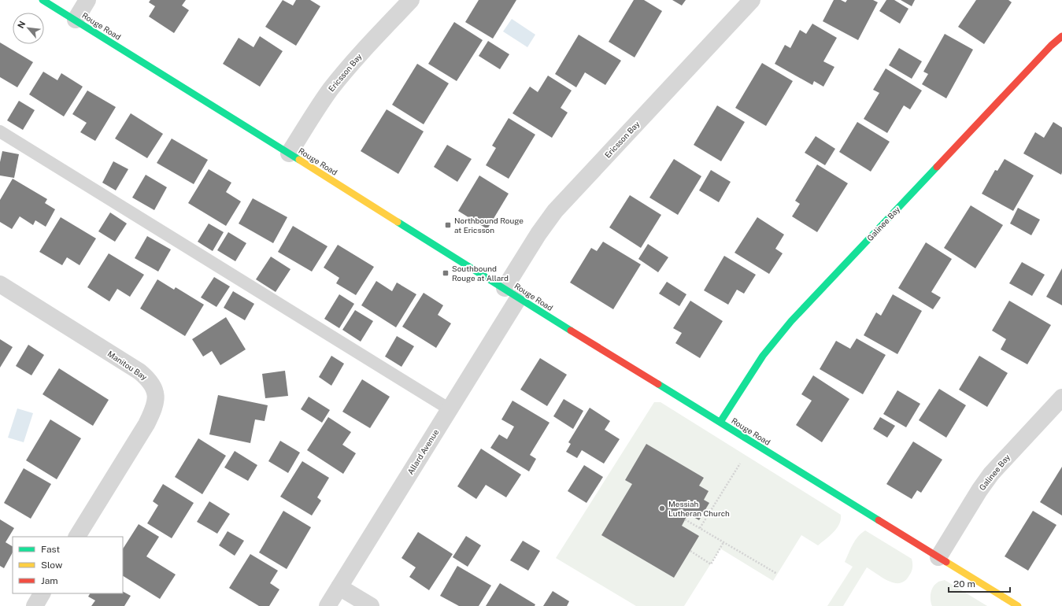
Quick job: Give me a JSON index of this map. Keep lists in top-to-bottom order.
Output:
{
  "streets": {
    "street": [
      "Rouge Road",
      "Ericsson Bay",
      "Galinee Bay",
      "Manitou Bay",
      "Allard Avenue"
    ]
  },
  "crossings": [
    ["Rouge Road", "Ericsson Bay"],
    ["Rouge Road", "Galinee Bay"],
    ["Rouge Road", "Allard Avenue"]
  ],
  "places": {
    "transit": ["Northbound Rouge at Ericsson", "Southbound Rouge at Allard"],
    "other": ["Messiah Lutheran Church"]
  },
  "legend": ["Fast", "Slow", "Jam"],
  "scale_bar": "20 m",
  "north": "top left"
}
